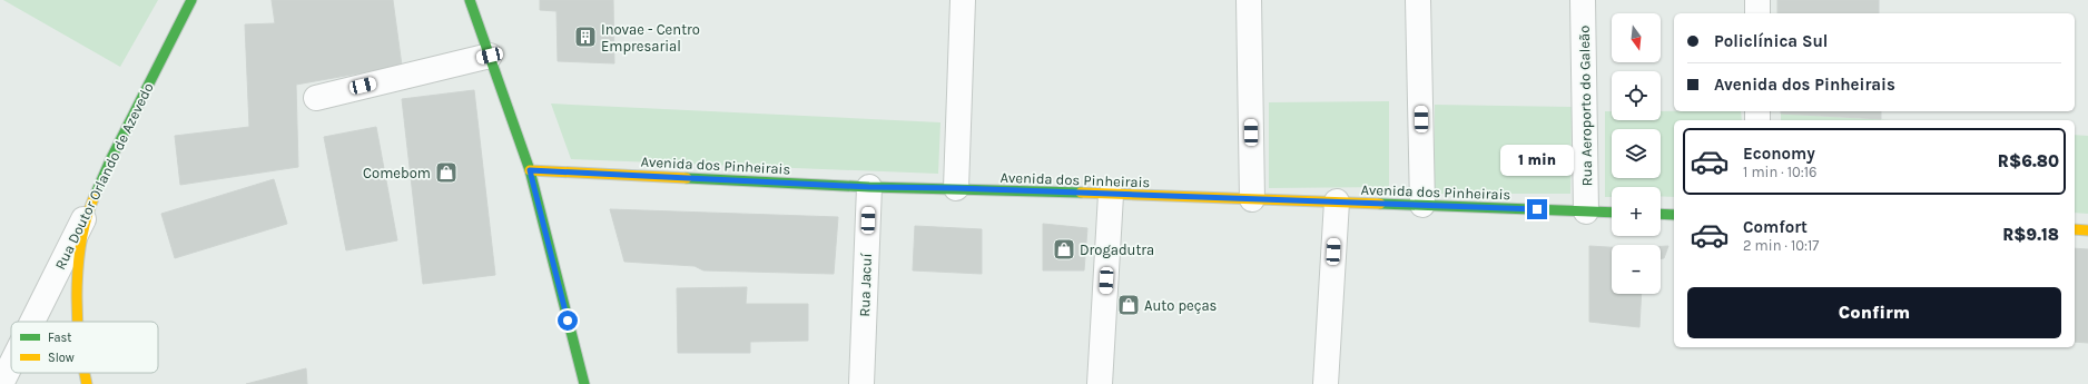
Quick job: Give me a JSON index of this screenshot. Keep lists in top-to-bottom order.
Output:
{
  "streets": {
    "main road": ["Avenida dos Pinheirais", "Rua Doutor Orlando de Azevedo"],
    "street": ["Rua Aeroporto do Galeão", "Rua Jacuí"]
  },
  "crossings": [
    ["Rua Aeroporto do Galeão", "Avenida dos Pinheirais"],
    ["Avenida dos Pinheirais", "Rua Jacuí"]
  ],
  "places": {
    "building": ["Inovae - Centro Empresarial"],
    "shop": ["Comebom", "Drogadutra", "Auto peças"]
  },
  "legend": ["Fast", "Slow"],
  "north": "bottom",
  "page": {
    "map_buttons": ["+", "−"],
    "banner": ["Policlínica Sul", "Avenida dos Pinheirais"],
    "list": [
      {
        "name": "Economy",
        "note": "1 min · 10:16",
        "value": "R$6.80"
      },
      {
        "name": "Comfort",
        "note": "2 min · 10:17",
        "value": "R$9.18"
      }
    ],
    "bubble": "1 min",
    "buttons": "Confirm"
  }
}
